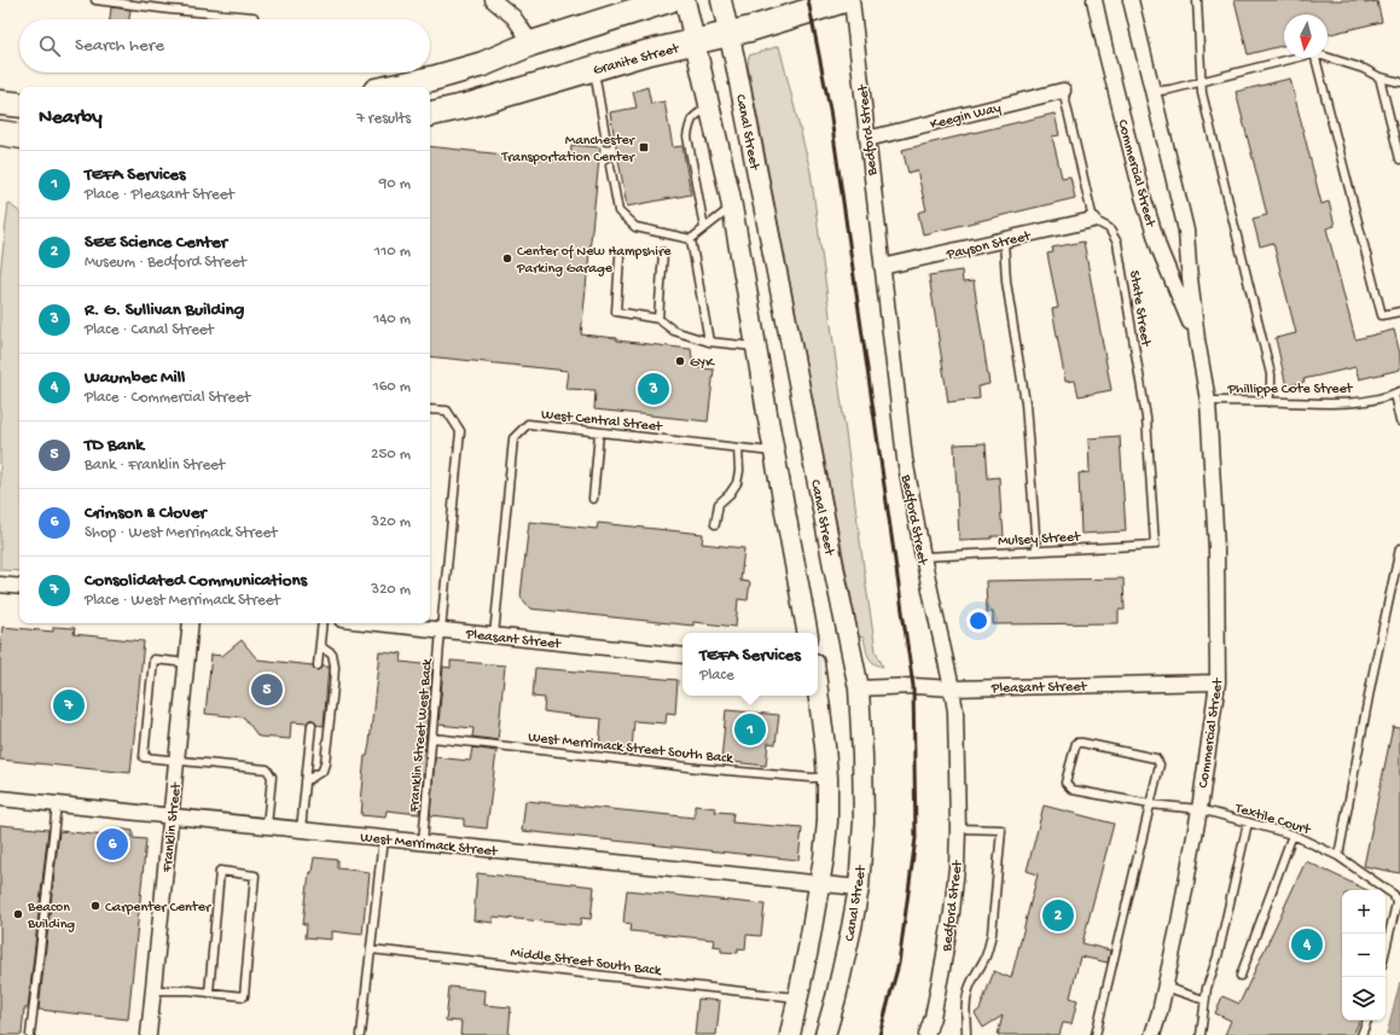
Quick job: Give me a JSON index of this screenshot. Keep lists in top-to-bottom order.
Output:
{
  "streets": {
    "main road": ["Granite Street"],
    "street": [
      "Keegin Way",
      "Bedford Street",
      "Canal Street",
      "Commercial Street",
      "Payson Street",
      "Pleasant Street",
      "Franklin Street",
      "West Merrimack Street"
    ],
    "lane": [
      "State Street",
      "Phillippe Cote Street",
      "West Central Street",
      "Mulsey Street",
      "Franklin Street West Back",
      "West Merrimack Street South Back",
      "Textile Court",
      "Middle Street South Back"
    ]
  },
  "crossings": [
    ["Granite Street", "Canal Street"],
    ["Keegin Way", "Bedford Street"],
    ["Bedford Street", "Payson Street"],
    ["Bedford Street", "Mulsey Street"],
    ["Bedford Street", "Pleasant Street"],
    ["Canal Street", "Pleasant Street"],
    ["Canal Street", "West Merrimack Street"],
    ["Commercial Street", "Phillippe Cote Street"],
    ["Commercial Street", "Pleasant Street"],
    ["Commercial Street", "Textile Court"],
    ["Payson Street", "State Street"],
    ["State Street", "Mulsey Street"],
    ["West Central Street", "Pleasant Street"],
    ["Pleasant Street", "Franklin Street West Back"],
    ["Franklin Street West Back", "West Merrimack Street South Back"],
    ["Franklin Street West Back", "West Merrimack Street"],
    ["Franklin Street", "West Merrimack Street"]
  ],
  "places": {
    "transit": ["Manchester Transportation Center"],
    "other": [
      "Center of New Hampshire Parking Garage",
      "GYK",
      "Carpenter Center",
      "Beacon Building"
    ]
  },
  "north": "bottom",
  "page": {
    "search": "Search here",
    "heading": ["Nearby", "7 results"],
    "list": [
      {
        "mark": "1",
        "name": "TEFA Services",
        "note": "Place · Pleasant Street",
        "value": "90 m"
      },
      {
        "mark": "2",
        "name": "SEE Science Center",
        "note": "Museum · Bedford Street",
        "value": "110 m"
      },
      {
        "mark": "3",
        "name": "R. G. Sullivan Building",
        "note": "Place · Canal Street",
        "value": "140 m"
      },
      {
        "mark": "4",
        "name": "Waumbec Mill",
        "note": "Place · Commercial Street",
        "value": "160 m"
      },
      {
        "mark": "5",
        "name": "TD Bank",
        "note": "Bank · Franklin Street",
        "value": "250 m"
      },
      {
        "mark": "6",
        "name": "Crimson & Clover",
        "note": "Shop · West Merrimack Street",
        "value": "320 m"
      },
      {
        "mark": "7",
        "name": "Consolidated Communications",
        "note": "Place · West Merrimack Street",
        "value": "320 m"
      }
    ],
    "pins": [
      "3",
      "5",
      "7",
      "1",
      "6",
      "2",
      "4"
    ],
    "popup": ["TEFA Services", "Place"],
    "map_buttons": ["+", "−"]
  }
}
